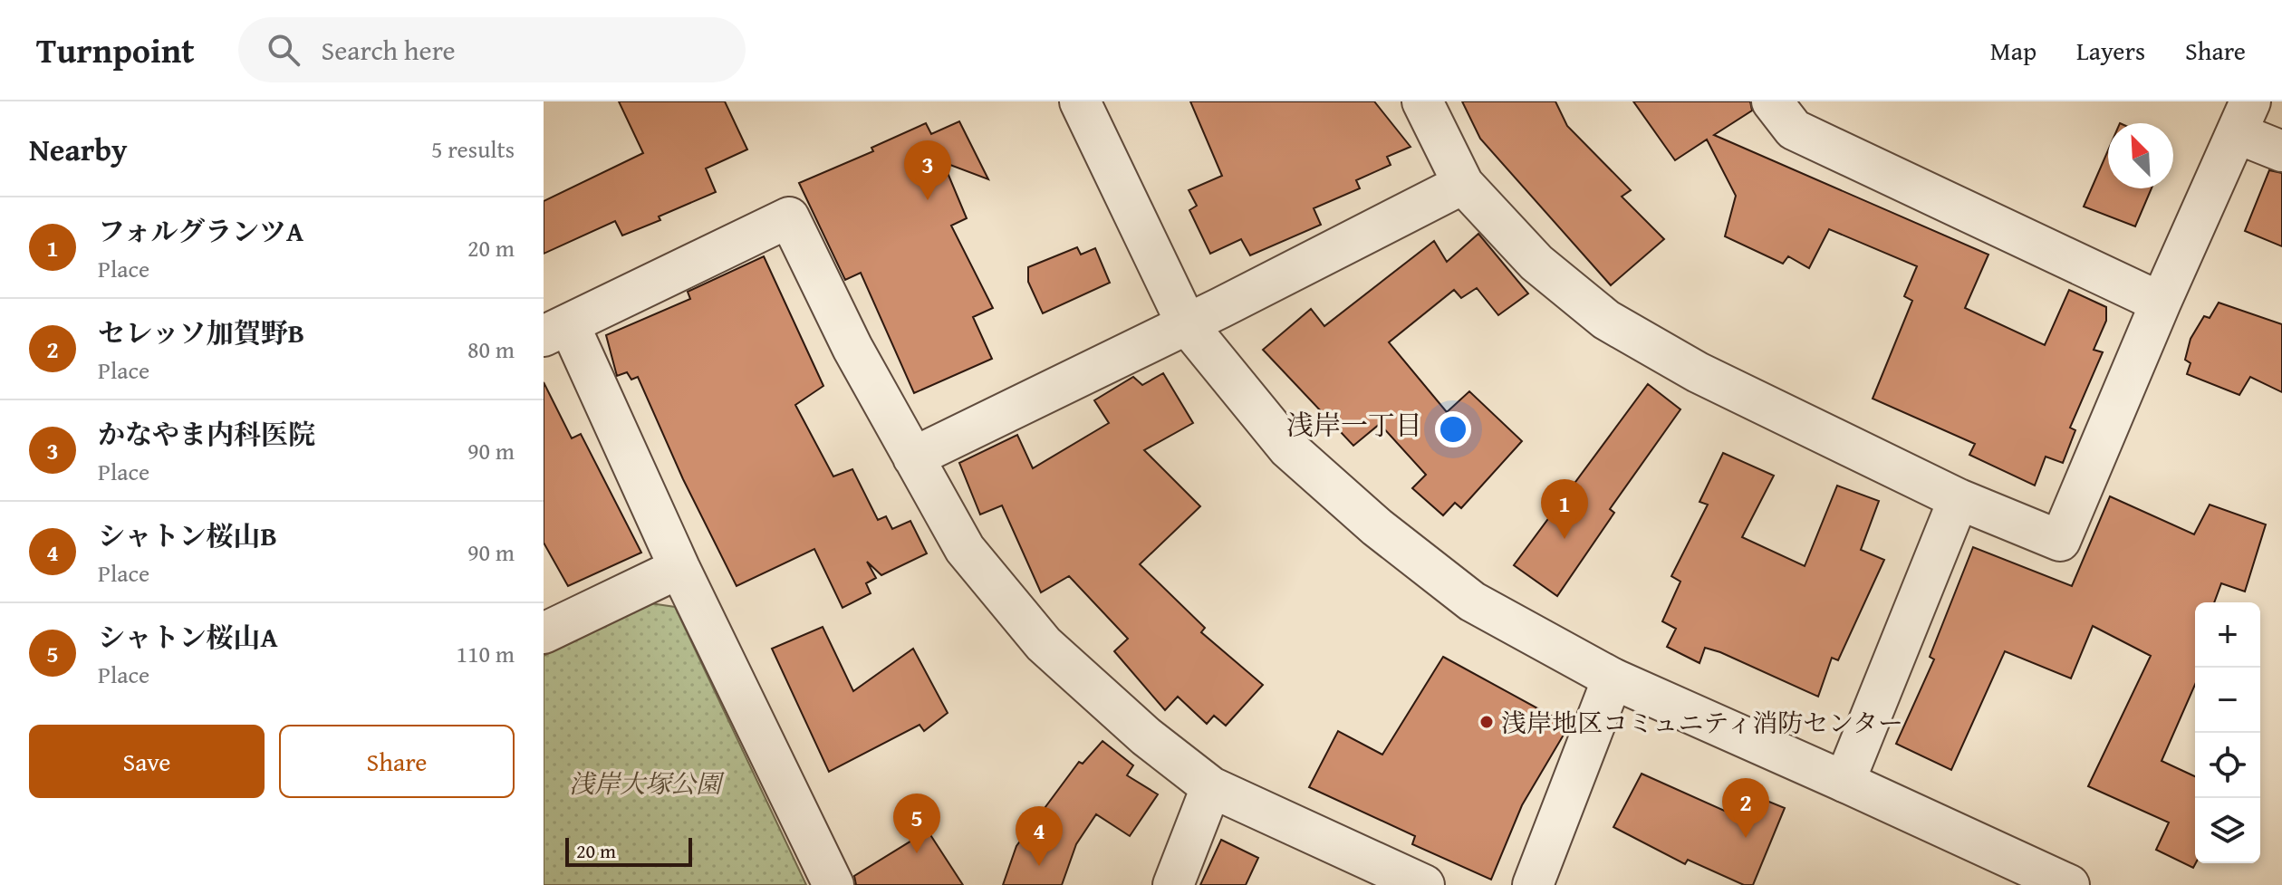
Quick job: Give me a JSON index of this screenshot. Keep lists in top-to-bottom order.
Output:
{
  "districts": ["浅岸一丁目"],
  "parks": ["浅岸大塚公園"],
  "places": ["浅岸地区コミュニティ消防センター"],
  "scale_bar": "20 m",
  "north": "top left",
  "page": {
    "header": "Turnpoint",
    "search": "Search here",
    "nav": ["Map", "Layers", "Share"],
    "heading": ["Nearby", "5 results"],
    "pins": [
      "3",
      "1",
      "2",
      "5",
      "4"
    ],
    "list": [
      {
        "mark": "1",
        "name": "フォルグランツA",
        "note": "Place",
        "value": "20 m"
      },
      {
        "mark": "2",
        "name": "セレッソ加賀野B",
        "note": "Place",
        "value": "80 m"
      },
      {
        "mark": "3",
        "name": "かなやま内科医院",
        "note": "Place",
        "value": "90 m"
      },
      {
        "mark": "4",
        "name": "シャトン桜山B",
        "note": "Place",
        "value": "90 m"
      },
      {
        "mark": "5",
        "name": "シャトン桜山A",
        "note": "Place",
        "value": "110 m"
      }
    ],
    "map_buttons": ["+", "−"],
    "buttons": ["Save", "Share"],
    "scale": "20 m"
  }
}
